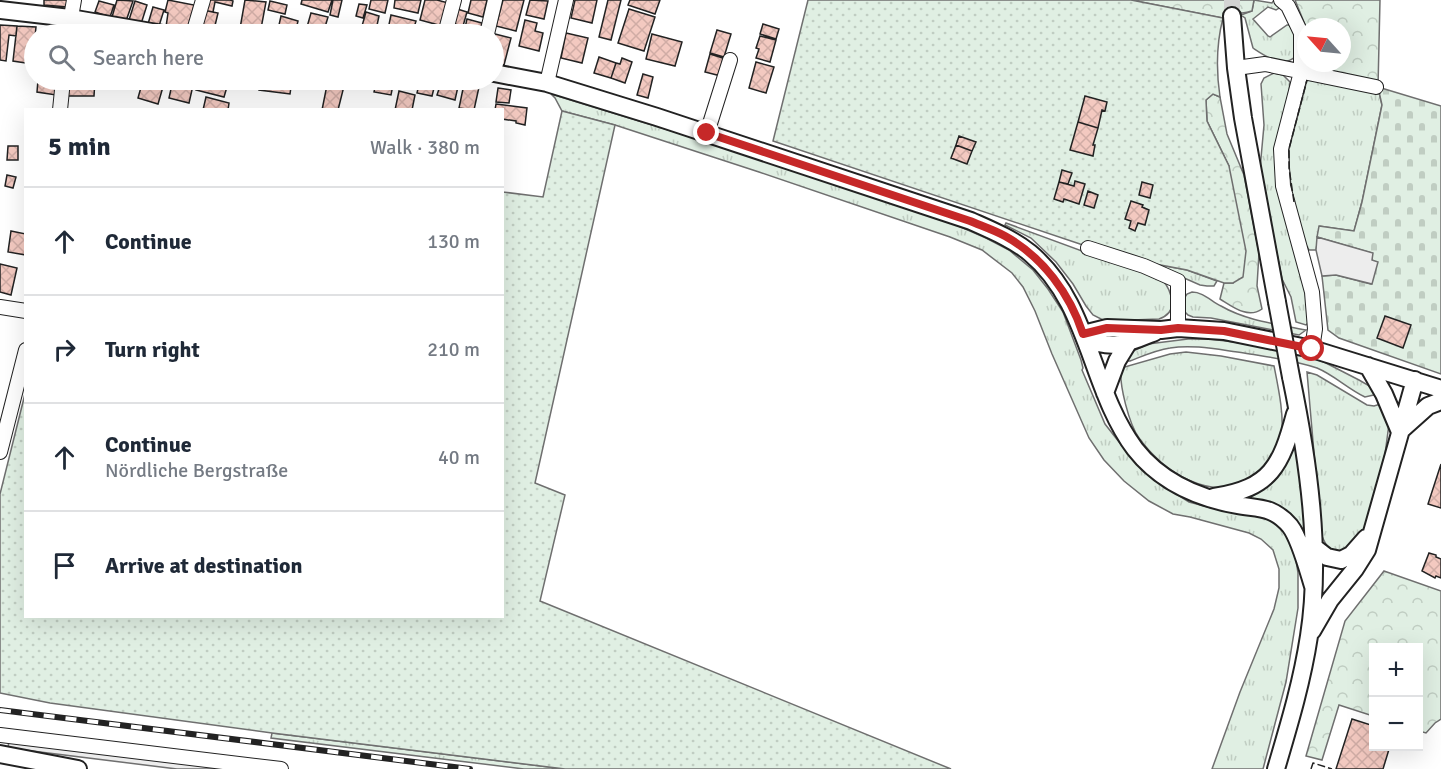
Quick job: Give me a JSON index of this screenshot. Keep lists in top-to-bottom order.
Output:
{
  "north": "top left",
  "page": {
    "search": "Search here",
    "heading": ["5 min", "Walk · 380 m"],
    "list": [
      ["Continue", "130 m"],
      ["Turn right", "210 m"],
      ["Continue", "Nördliche Bergstraße", "40 m"],
      "Arrive at destination"
    ],
    "map_buttons": ["+", "−"]
  }
}
